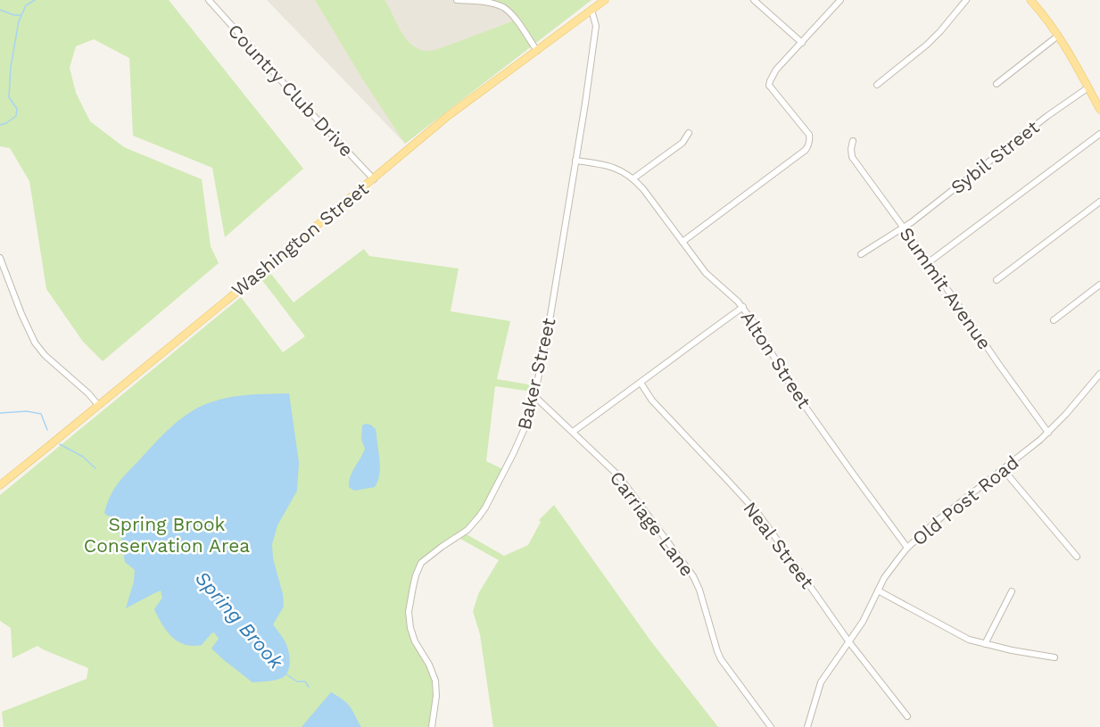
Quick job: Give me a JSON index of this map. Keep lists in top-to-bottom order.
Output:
{
  "streets": {
    "main road": ["Washington Street"],
    "street": [
      "Country Club Drive",
      "Sybil Street",
      "Summit Avenue",
      "Alton Street",
      "Baker Street",
      "Old Post Road",
      "Carriage Lane",
      "Neal Street"
    ]
  },
  "crossings": [
    ["Country Club Drive", "Washington Street"],
    ["Sybil Street", "Summit Avenue"],
    ["Washington Street", "Baker Street"],
    ["Summit Avenue", "Old Post Road"],
    ["Alton Street", "Baker Street"],
    ["Alton Street", "Old Post Road"],
    ["Baker Street", "Carriage Lane"],
    ["Old Post Road", "Neal Street"]
  ],
  "water": ["Spring Brook"],
  "parks": ["Spring Brook Conservation Area"]
}
